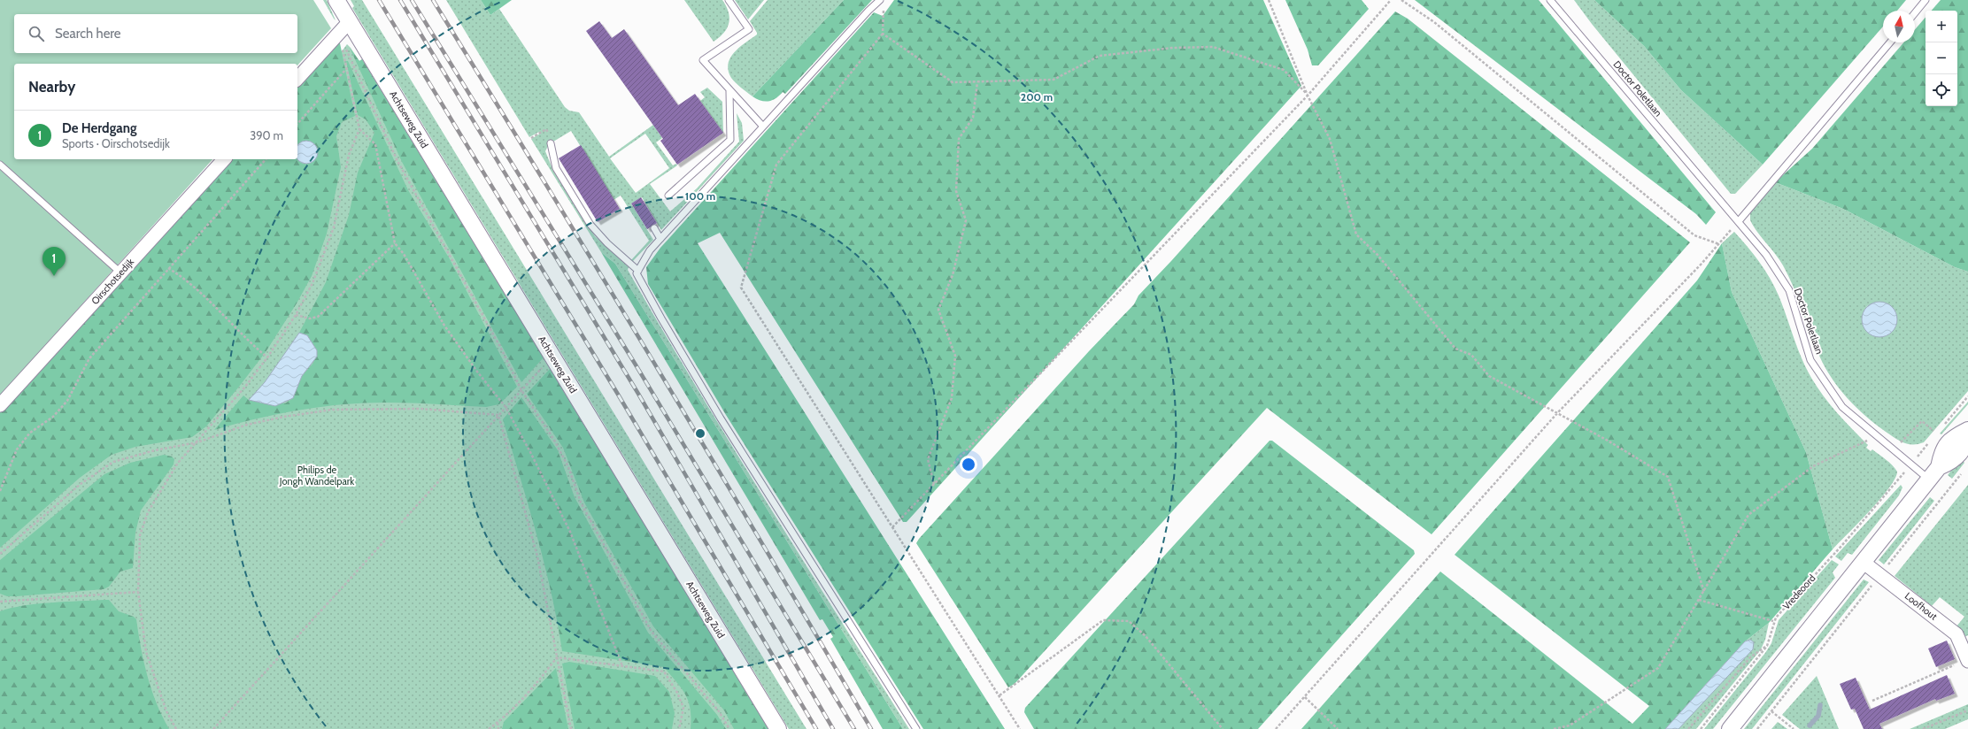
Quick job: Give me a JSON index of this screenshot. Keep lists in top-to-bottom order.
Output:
{
  "streets": {
    "street": ["Achtseweg Zuid", "Oirschotsedijk", "Loofhout"],
    "lane": ["Doctor Poletlaan"],
    "path": ["Vredeoord"]
  },
  "crossings": [
    ["Doctor Poletlaan", "Vredeoord"]
  ],
  "parks": ["Philips de Jongh Wandelpark"],
  "north": "top",
  "page": {
    "map_buttons": ["+", "−"],
    "search": "Search here",
    "heading": "Nearby",
    "list": [
      {
        "mark": "1",
        "name": "De Herdgang",
        "note": "Sports · Oirschotsedijk",
        "value": "390 m"
      }
    ],
    "pins": "1"
  },
  "rings": ["200 m", "100 m"]
}
